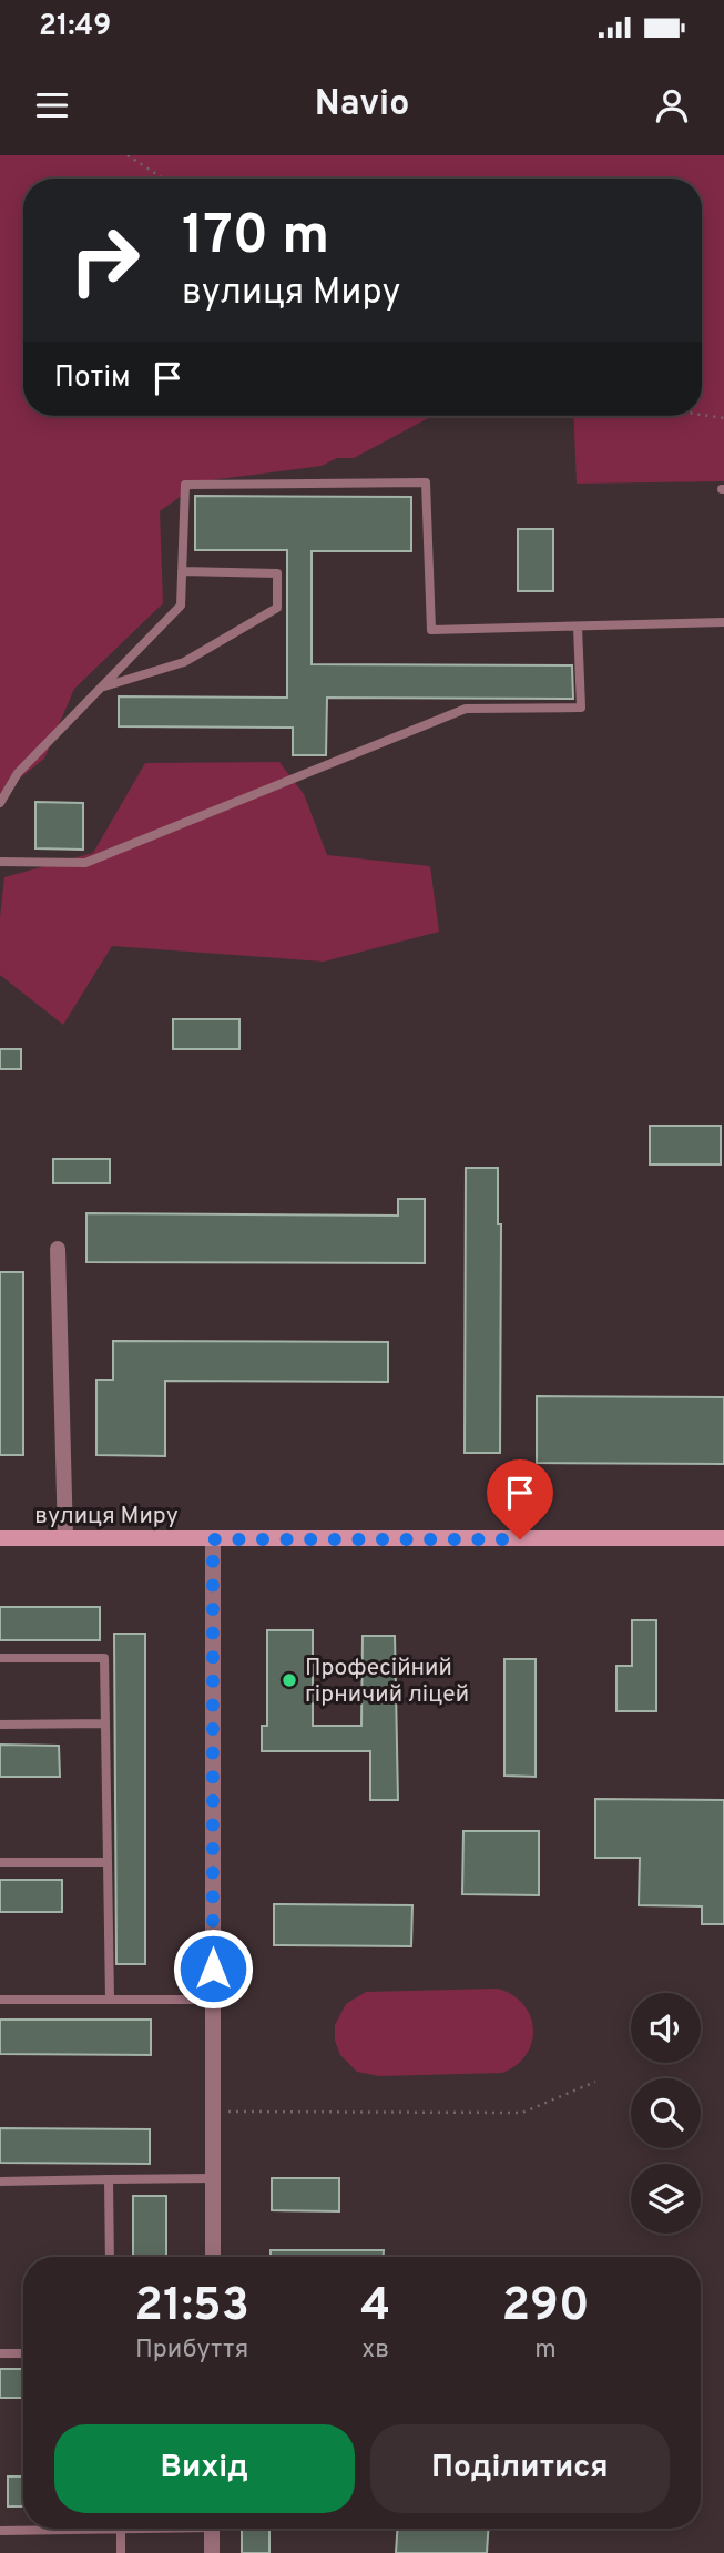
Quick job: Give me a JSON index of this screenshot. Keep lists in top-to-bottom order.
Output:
{
  "streets": {
    "main road": ["вулиця Миру"]
  },
  "places": ["Професійний гірничий ліцей"],
  "page": {
    "status": "21:49",
    "header": "Navio",
    "turn": ["170 m", "вулиця Миру"],
    "then": "Потім",
    "eta": [
      "21:53",
      "Прибуття",
      "4",
      "хв",
      "290",
      "m"
    ],
    "buttons": ["Вихід", "Поділитися"]
  }
}
